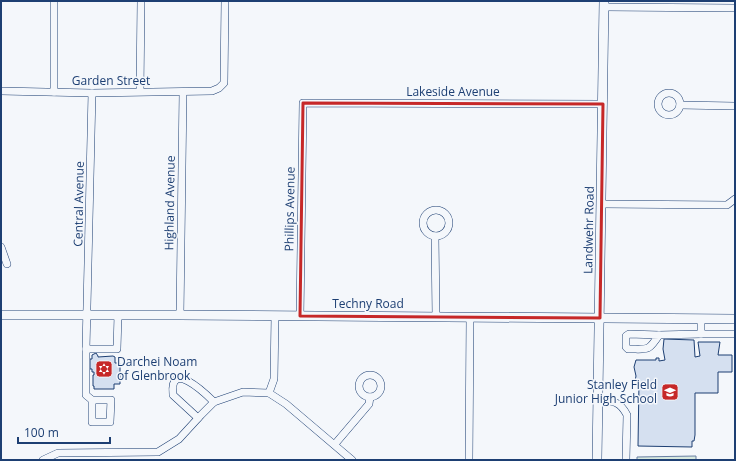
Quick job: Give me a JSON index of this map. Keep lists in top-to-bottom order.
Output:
{
  "streets": {
    "main road": ["Landwehr Road", "Techny Road"],
    "street": [
      "Garden Street",
      "Lakeside Avenue",
      "Highland Avenue",
      "Central Avenue",
      "Phillips Avenue"
    ]
  },
  "crossings": [
    ["Garden Street", "Highland Avenue"],
    ["Garden Street", "Central Avenue"],
    ["Lakeside Avenue", "Phillips Avenue"],
    ["Lakeside Avenue", "Landwehr Road"],
    ["Highland Avenue", "Techny Road"],
    ["Central Avenue", "Techny Road"],
    ["Phillips Avenue", "Techny Road"],
    ["Landwehr Road", "Techny Road"]
  ],
  "places": {
    "synagogue": ["Darchei Noam of Glenbrook"],
    "school or university": ["Stanley Field Junior High School"]
  },
  "scale_bar": "100 m"
}
